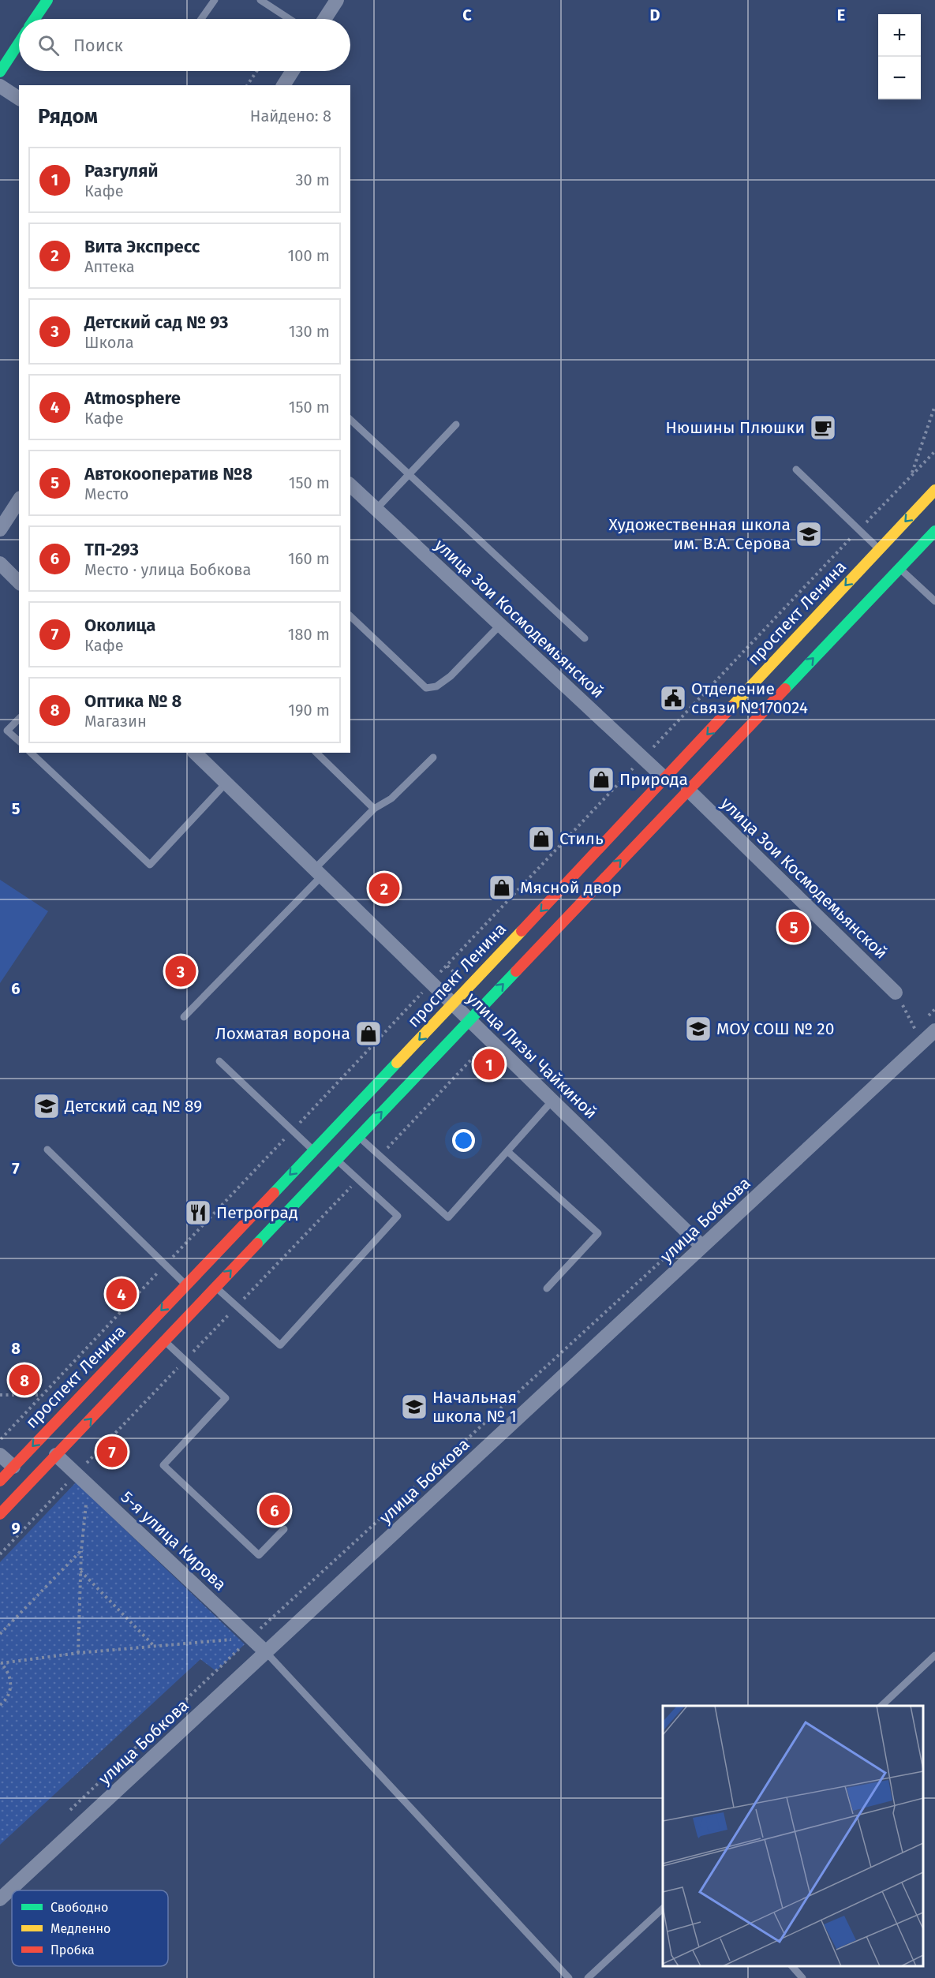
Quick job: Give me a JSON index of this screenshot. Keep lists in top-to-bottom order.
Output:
{
  "streets": {
    "main road": ["проспект Ленина"],
    "street": [
      "улица Зои Космодемьянской",
      "улица Лизы Чайкиной",
      "улица Бобкова",
      "5-я улица Кирова"
    ]
  },
  "crossings": [
    ["проспект Ленина", "улица Зои Космодемьянской"],
    ["проспект Ленина", "улица Лизы Чайкиной"],
    ["проспект Ленина", "5-я улица Кирова"],
    ["улица Лизы Чайкиной", "улица Бобкова"],
    ["улица Бобкова", "5-я улица Кирова"]
  ],
  "places": {
    "cafe": ["Нюшины Плюшки"],
    "school or university": [
      "Художественная школа им. В.А. Серова",
      "МОУ СОШ № 20",
      "Детский сад № 89",
      "Начальная школа № 1"
    ],
    "public building": ["Отделение связи №170024"],
    "shop": [
      "Природа",
      "Стиль",
      "Мясной двор",
      "Лохматая ворона"
    ],
    "restaurant": ["Петроград"]
  },
  "legend": ["Свободно", "Медленно", "Пробка"],
  "page": {
    "map_buttons": ["+", "−"],
    "search": "Поиск",
    "heading": ["Рядом", "Найдено: 8"],
    "list": [
      {
        "mark": "1",
        "name": "Разгуляй",
        "note": "Кафе",
        "value": "30 m"
      },
      {
        "mark": "2",
        "name": "Вита Экспресс",
        "note": "Аптека",
        "value": "100 m"
      },
      {
        "mark": "3",
        "name": "Детский сад № 93",
        "note": "Школа",
        "value": "130 m"
      },
      {
        "mark": "4",
        "name": "Atmosphere",
        "note": "Кафе",
        "value": "150 m"
      },
      {
        "mark": "5",
        "name": "Автокооператив №8",
        "note": "Место",
        "value": "150 m"
      },
      {
        "mark": "6",
        "name": "ТП-293",
        "note": "Место · улица Бобкова",
        "value": "160 m"
      },
      {
        "mark": "7",
        "name": "Околица",
        "note": "Кафе",
        "value": "180 m"
      },
      {
        "mark": "8",
        "name": "Оптика № 8",
        "note": "Магазин",
        "value": "190 m"
      }
    ],
    "pins": [
      "2",
      "5",
      "3",
      "1",
      "4",
      "8",
      "7",
      "6"
    ]
  },
  "grid": {
    "columns": ["C", "D", "E"],
    "rows": [
      "5",
      "6",
      "7",
      "8",
      "9"
    ]
  }
}
